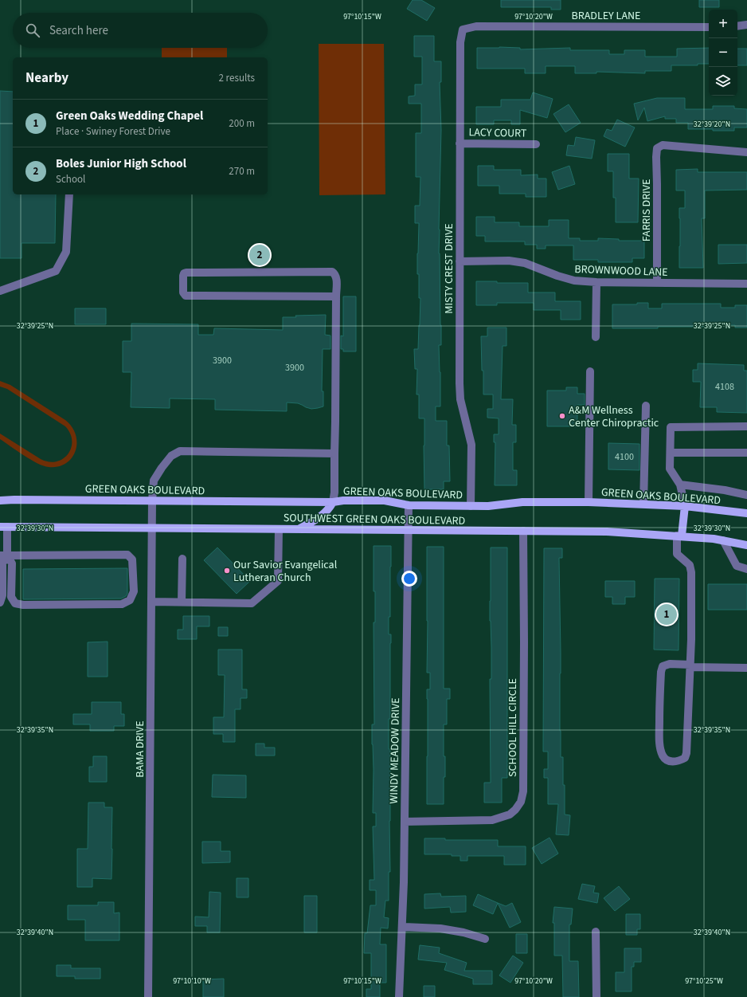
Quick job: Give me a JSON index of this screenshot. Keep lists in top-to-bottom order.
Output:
{
  "streets": {
    "main road": ["GREEN OAKS BOULEVARD", "SOUTHWEST GREEN OAKS BOULEVARD"],
    "street": [
      "BRADLEY LANE",
      "LACY COURT",
      "FARRIS DRIVE",
      "MISTY CREST DRIVE",
      "BROWNWOOD LANE",
      "SCHOOL HILL CIRCLE",
      "BAMA DRIVE",
      "WINDY MEADOW DRIVE"
    ]
  },
  "crossings": [
    ["BRADLEY LANE", "MISTY CREST DRIVE"],
    ["LACY COURT", "MISTY CREST DRIVE"],
    ["FARRIS DRIVE", "BROWNWOOD LANE"],
    ["MISTY CREST DRIVE", "BROWNWOOD LANE"],
    ["MISTY CREST DRIVE", "GREEN OAKS BOULEVARD"],
    ["GREEN OAKS BOULEVARD", "BAMA DRIVE"],
    ["GREEN OAKS BOULEVARD", "WINDY MEADOW DRIVE"],
    ["SOUTHWEST GREEN OAKS BOULEVARD", "SCHOOL HILL CIRCLE"],
    ["SOUTHWEST GREEN OAKS BOULEVARD", "BAMA DRIVE"],
    ["SOUTHWEST GREEN OAKS BOULEVARD", "WINDY MEADOW DRIVE"],
    ["SCHOOL HILL CIRCLE", "WINDY MEADOW DRIVE"]
  ],
  "places": ["A&M Wellness Center Chiropractic", "Our Savior Evangelical Lutheran Church"],
  "house_numbers": [
    "3900",
    "3900",
    "4108",
    "4100"
  ],
  "page": {
    "map_buttons": ["+", "−"],
    "search": "Search here",
    "heading": ["Nearby", "2 results"],
    "list": [
      {
        "mark": "1",
        "name": "Green Oaks Wedding Chapel",
        "note": "Place · Swiney Forest Drive",
        "value": "200 m"
      },
      {
        "mark": "2",
        "name": "Boles Junior High School",
        "note": "School",
        "value": "270 m"
      }
    ],
    "pins": ["2", "1"]
  },
  "coordinates": [
    "97°10'15\"W",
    "97°10'20\"W",
    "32°39'20\"N",
    "32°39'25\"N",
    "32°39'30\"N",
    "32°39'35\"N",
    "32°39'40\"N",
    "97°10'10\"W",
    "97°10'25\"W"
  ]
}
